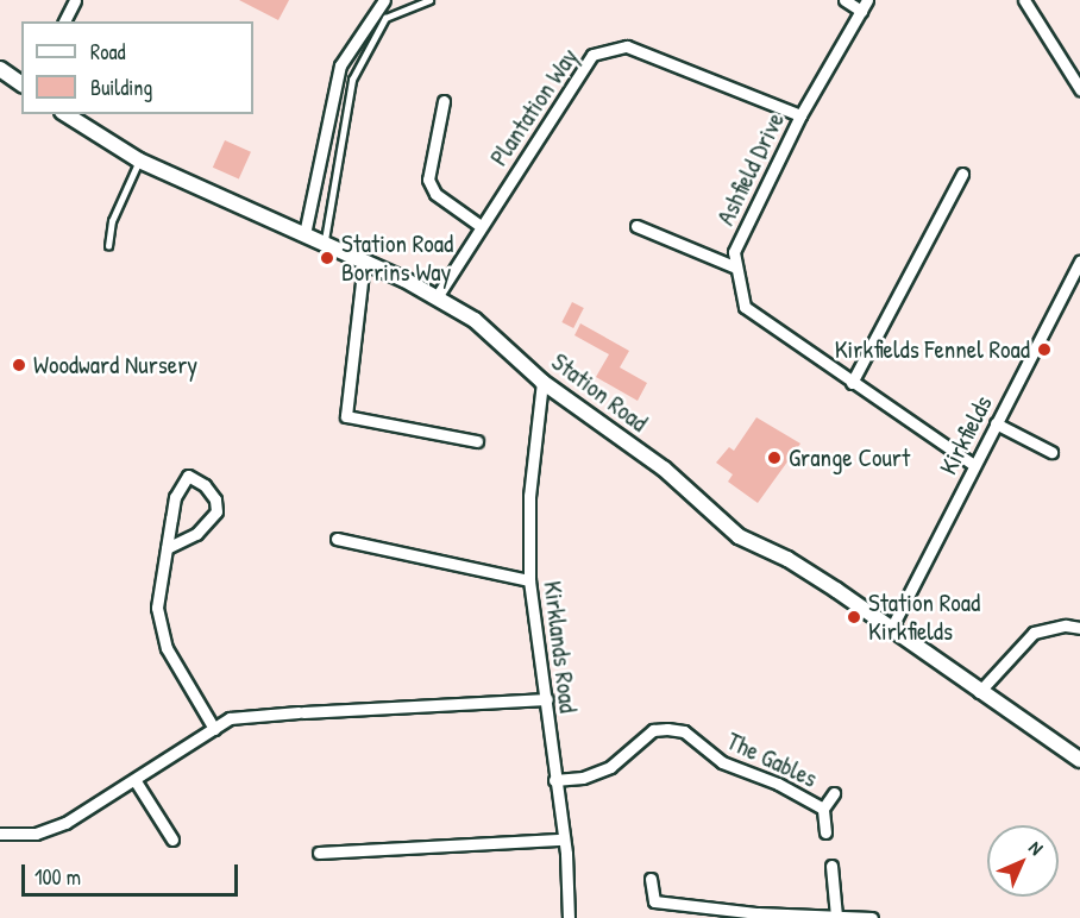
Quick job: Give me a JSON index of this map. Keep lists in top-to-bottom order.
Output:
{
  "streets": {
    "street": [
      "Plantation Way",
      "Ashfield Drive",
      "Station Road",
      "Kirkfields",
      "Kirklands Road",
      "The Gables"
    ]
  },
  "crossings": [
    ["Plantation Way", "Ashfield Drive"],
    ["Plantation Way", "Station Road"],
    ["Ashfield Drive", "Kirkfields"],
    ["Station Road", "Kirkfields"],
    ["Station Road", "Kirklands Road"],
    ["Kirklands Road", "The Gables"]
  ],
  "places": [
    "Station Road Borrins Way",
    "Kirkfields Fennel Road",
    "Woodward Nursery",
    "Grange Court",
    "Station Road Kirkfields"
  ],
  "legend": ["Road", "Building"],
  "scale_bar": "100 m",
  "north": "top right"
}
